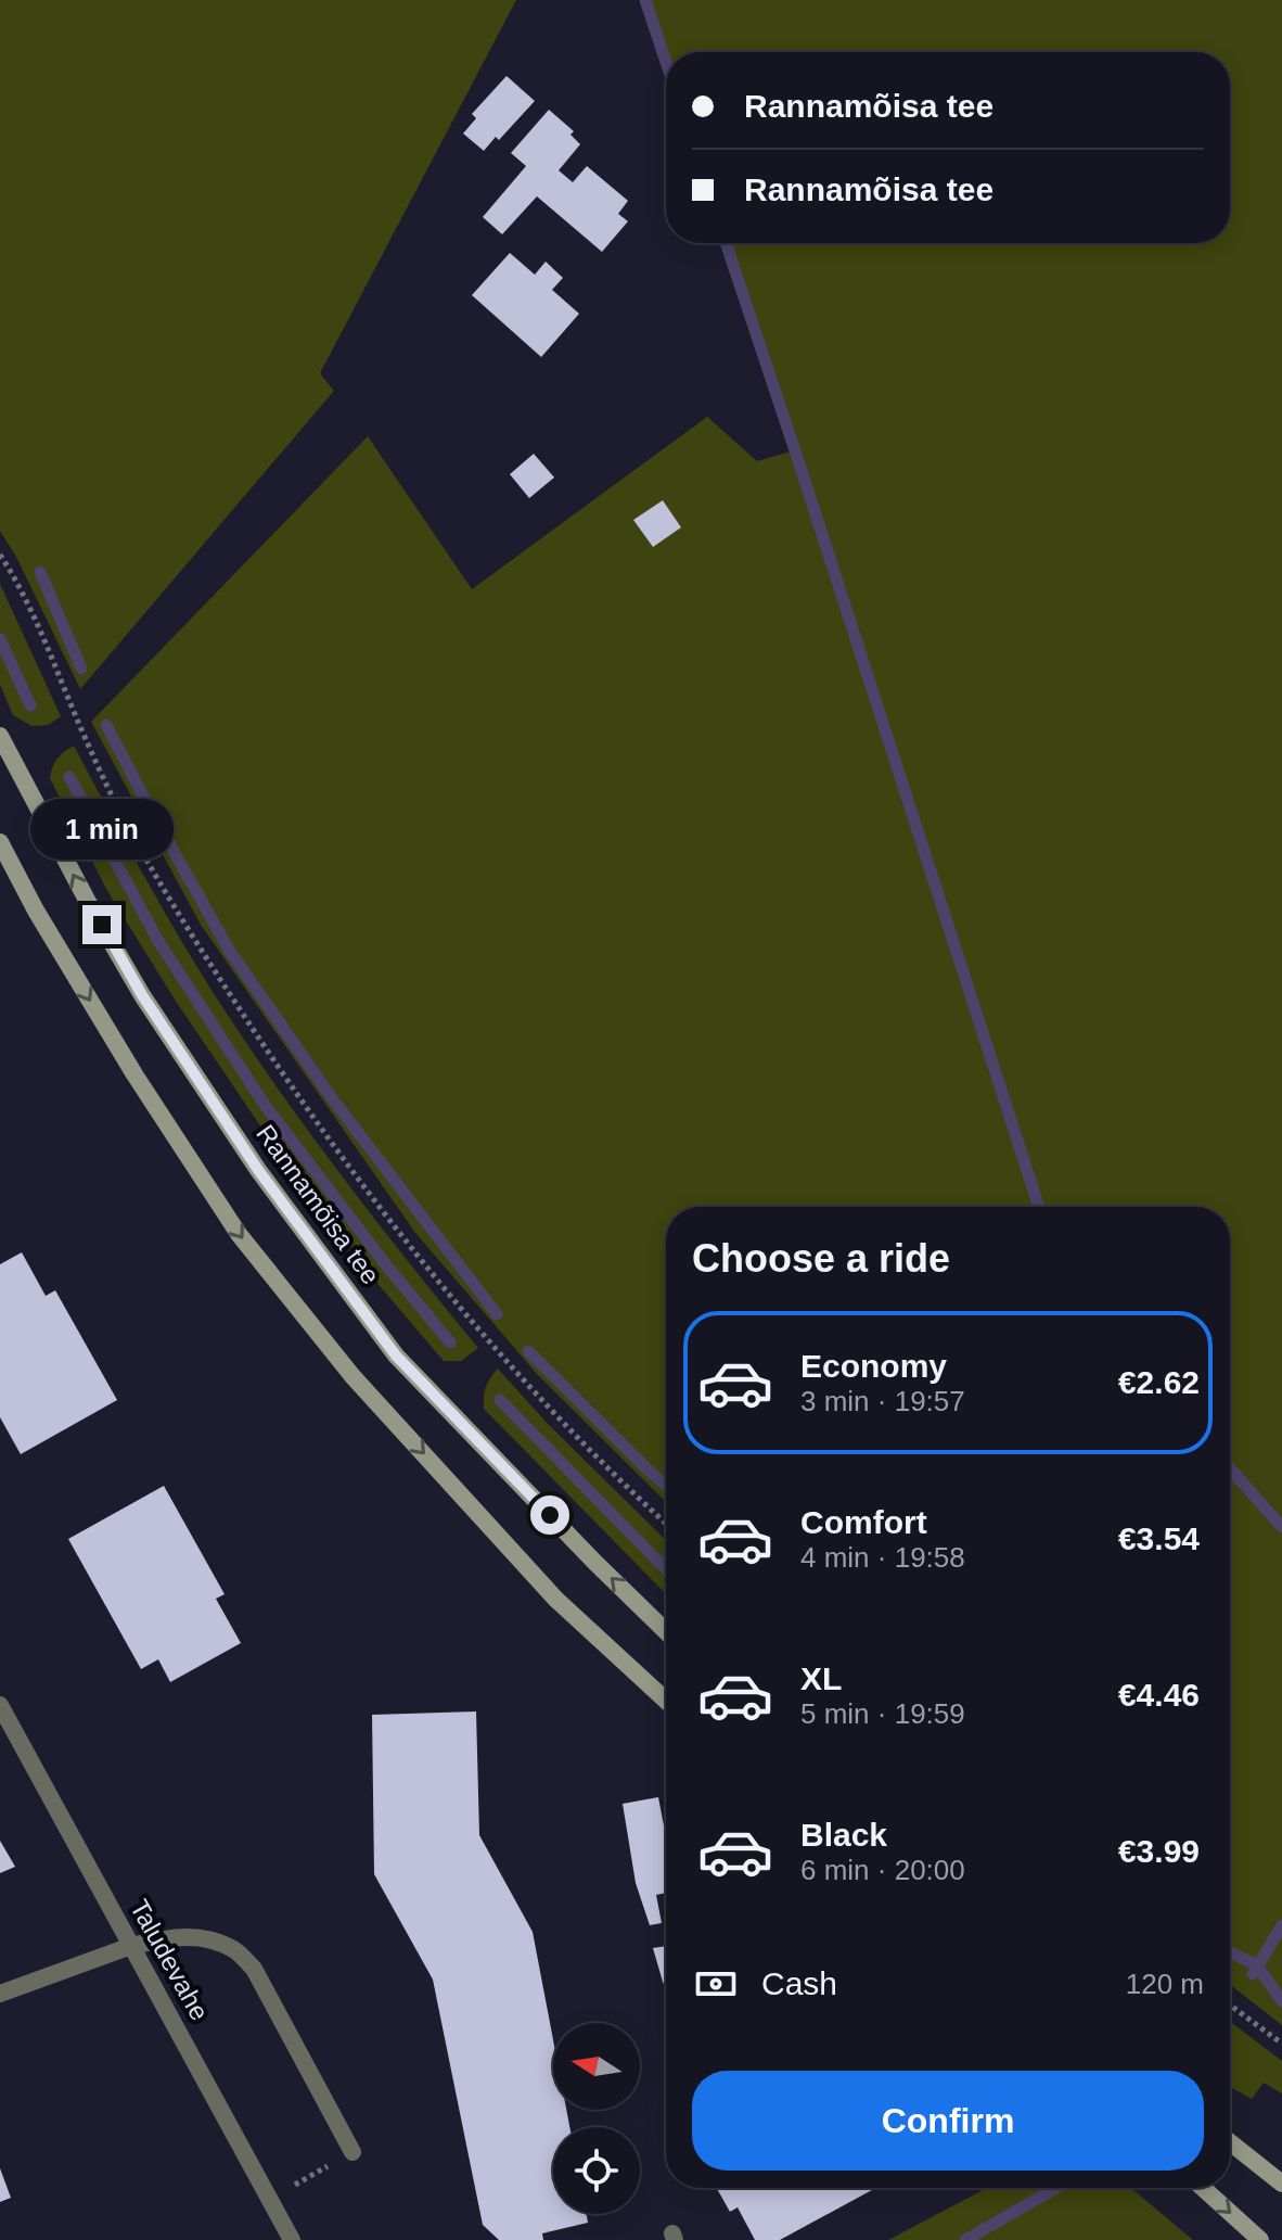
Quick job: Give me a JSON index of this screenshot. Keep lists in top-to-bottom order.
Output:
{
  "streets": {
    "street": ["Rannamõisa tee", "Taludevahe"]
  },
  "north": "left",
  "page": {
    "banner": ["Rannamõisa tee", "Rannamõisa tee"],
    "bubble": "1 min",
    "heading": "Choose a ride",
    "list": [
      {
        "name": "Economy",
        "note": "3 min · 19:57",
        "value": "€2.62"
      },
      {
        "name": "Comfort",
        "note": "4 min · 19:58",
        "value": "€3.54"
      },
      {
        "name": "XL",
        "note": "5 min · 19:59",
        "value": "€4.46"
      },
      {
        "name": "Black",
        "note": "6 min · 20:00",
        "value": "€3.99"
      }
    ],
    "pay": ["Cash", "120 m"],
    "buttons": "Confirm"
  }
}
